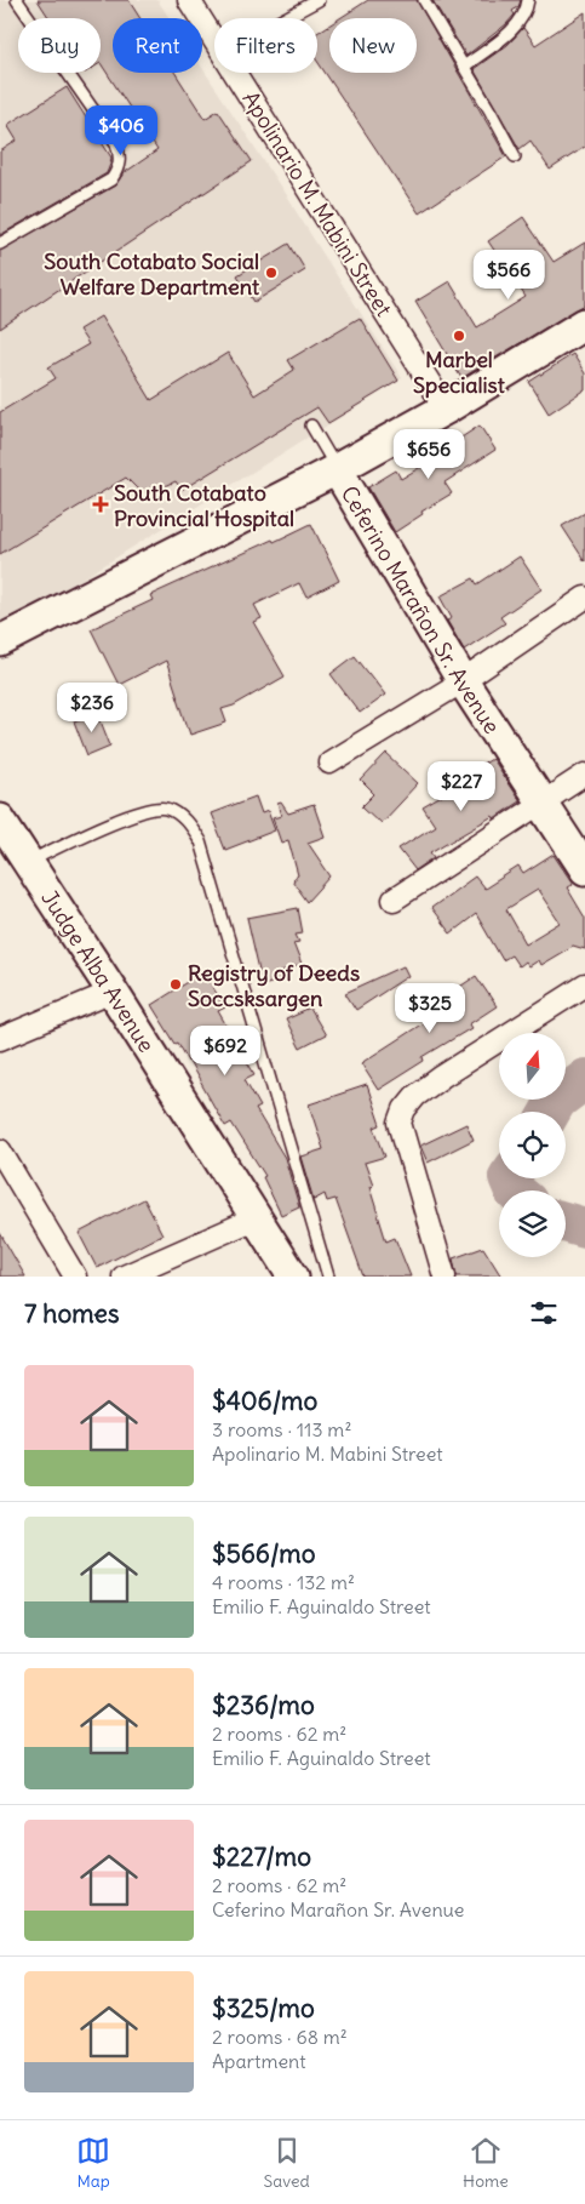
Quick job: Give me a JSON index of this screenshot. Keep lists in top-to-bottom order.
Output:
{
  "streets": {
    "street": ["Apolinario M. Mabini Street", "Ceferino Marañon Sr. Avenue", "Judge Alba Avenue"]
  },
  "places": {
    "other": ["South Cotabato Social Welfare Department", "Marbel Specialist", "Registry of Deeds Soccsksargen"],
    "health": ["South Cotabato Provincial Hospital"]
  },
  "north": "top",
  "page": {
    "chip": [
      "Buy",
      "Rent",
      "Filters",
      "New"
    ],
    "price": [
      "$406",
      "$566",
      "$656",
      "$236",
      "$227",
      "$325",
      "$692"
    ],
    "heading": "7 homes",
    "list": [
      {
        "name": "$406/mo",
        "note": "3 rooms · 113 m² · Apolinario M. Mabini Street"
      },
      {
        "name": "$566/mo",
        "note": "4 rooms · 132 m² · Emilio F. Aguinaldo Street"
      },
      {
        "name": "$236/mo",
        "note": "2 rooms · 62 m² · Emilio F. Aguinaldo Street"
      },
      {
        "name": "$227/mo",
        "note": "2 rooms · 62 m² · Ceferino Marañon Sr. Avenue"
      },
      {
        "name": "$325/mo",
        "note": "2 rooms · 68 m² · Apartment"
      }
    ],
    "tabs": ["Map", "Saved", "Home"]
  }
}
